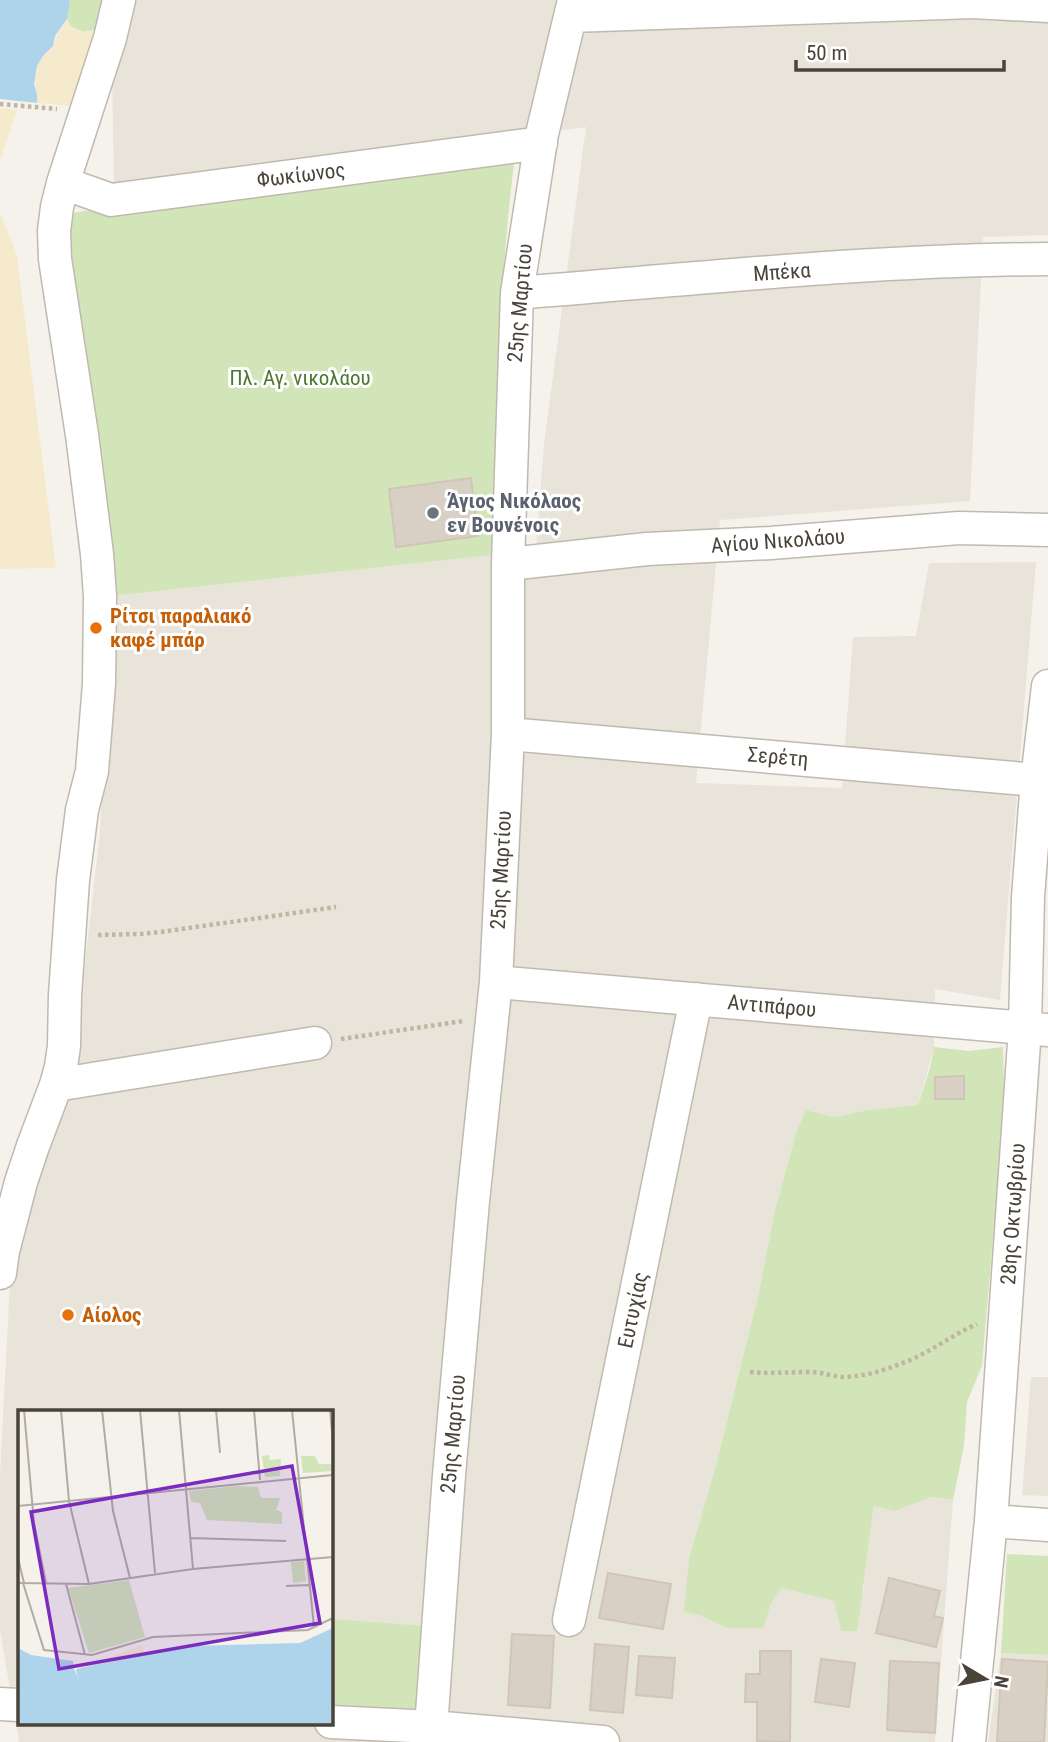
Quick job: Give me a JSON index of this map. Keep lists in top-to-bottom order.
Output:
{
  "streets": {
    "street": [
      "Φωκίωνος",
      "Μπέκα",
      "25ης Μαρτίου",
      "Αγίου Νικολάου",
      "Σερέτη",
      "Αντιπάρου",
      "28ης Οκτωβρίου",
      "Ευτυχίας"
    ]
  },
  "crossings": [
    ["Φωκίωνος", "25ης Μαρτίου"],
    ["Μπέκα", "25ης Μαρτίου"],
    ["25ης Μαρτίου", "Αγίου Νικολάου"],
    ["25ης Μαρτίου", "Σερέτη"],
    ["25ης Μαρτίου", "Αντιπάρου"],
    ["Σερέτη", "28ης Οκτωβρίου"],
    ["Αντιπάρου", "28ης Οκτωβρίου"],
    ["Αντιπάρου", "Ευτυχίας"]
  ],
  "parks": ["Πλ. Αγ. νικολάου"],
  "places": ["Άγιος Νικόλαος εν Βουνένοις", "Ρίτσι παραλιακό καφέ μπάρ", "Αίολος"],
  "scale_bar": "50 m",
  "north": "right"
}
